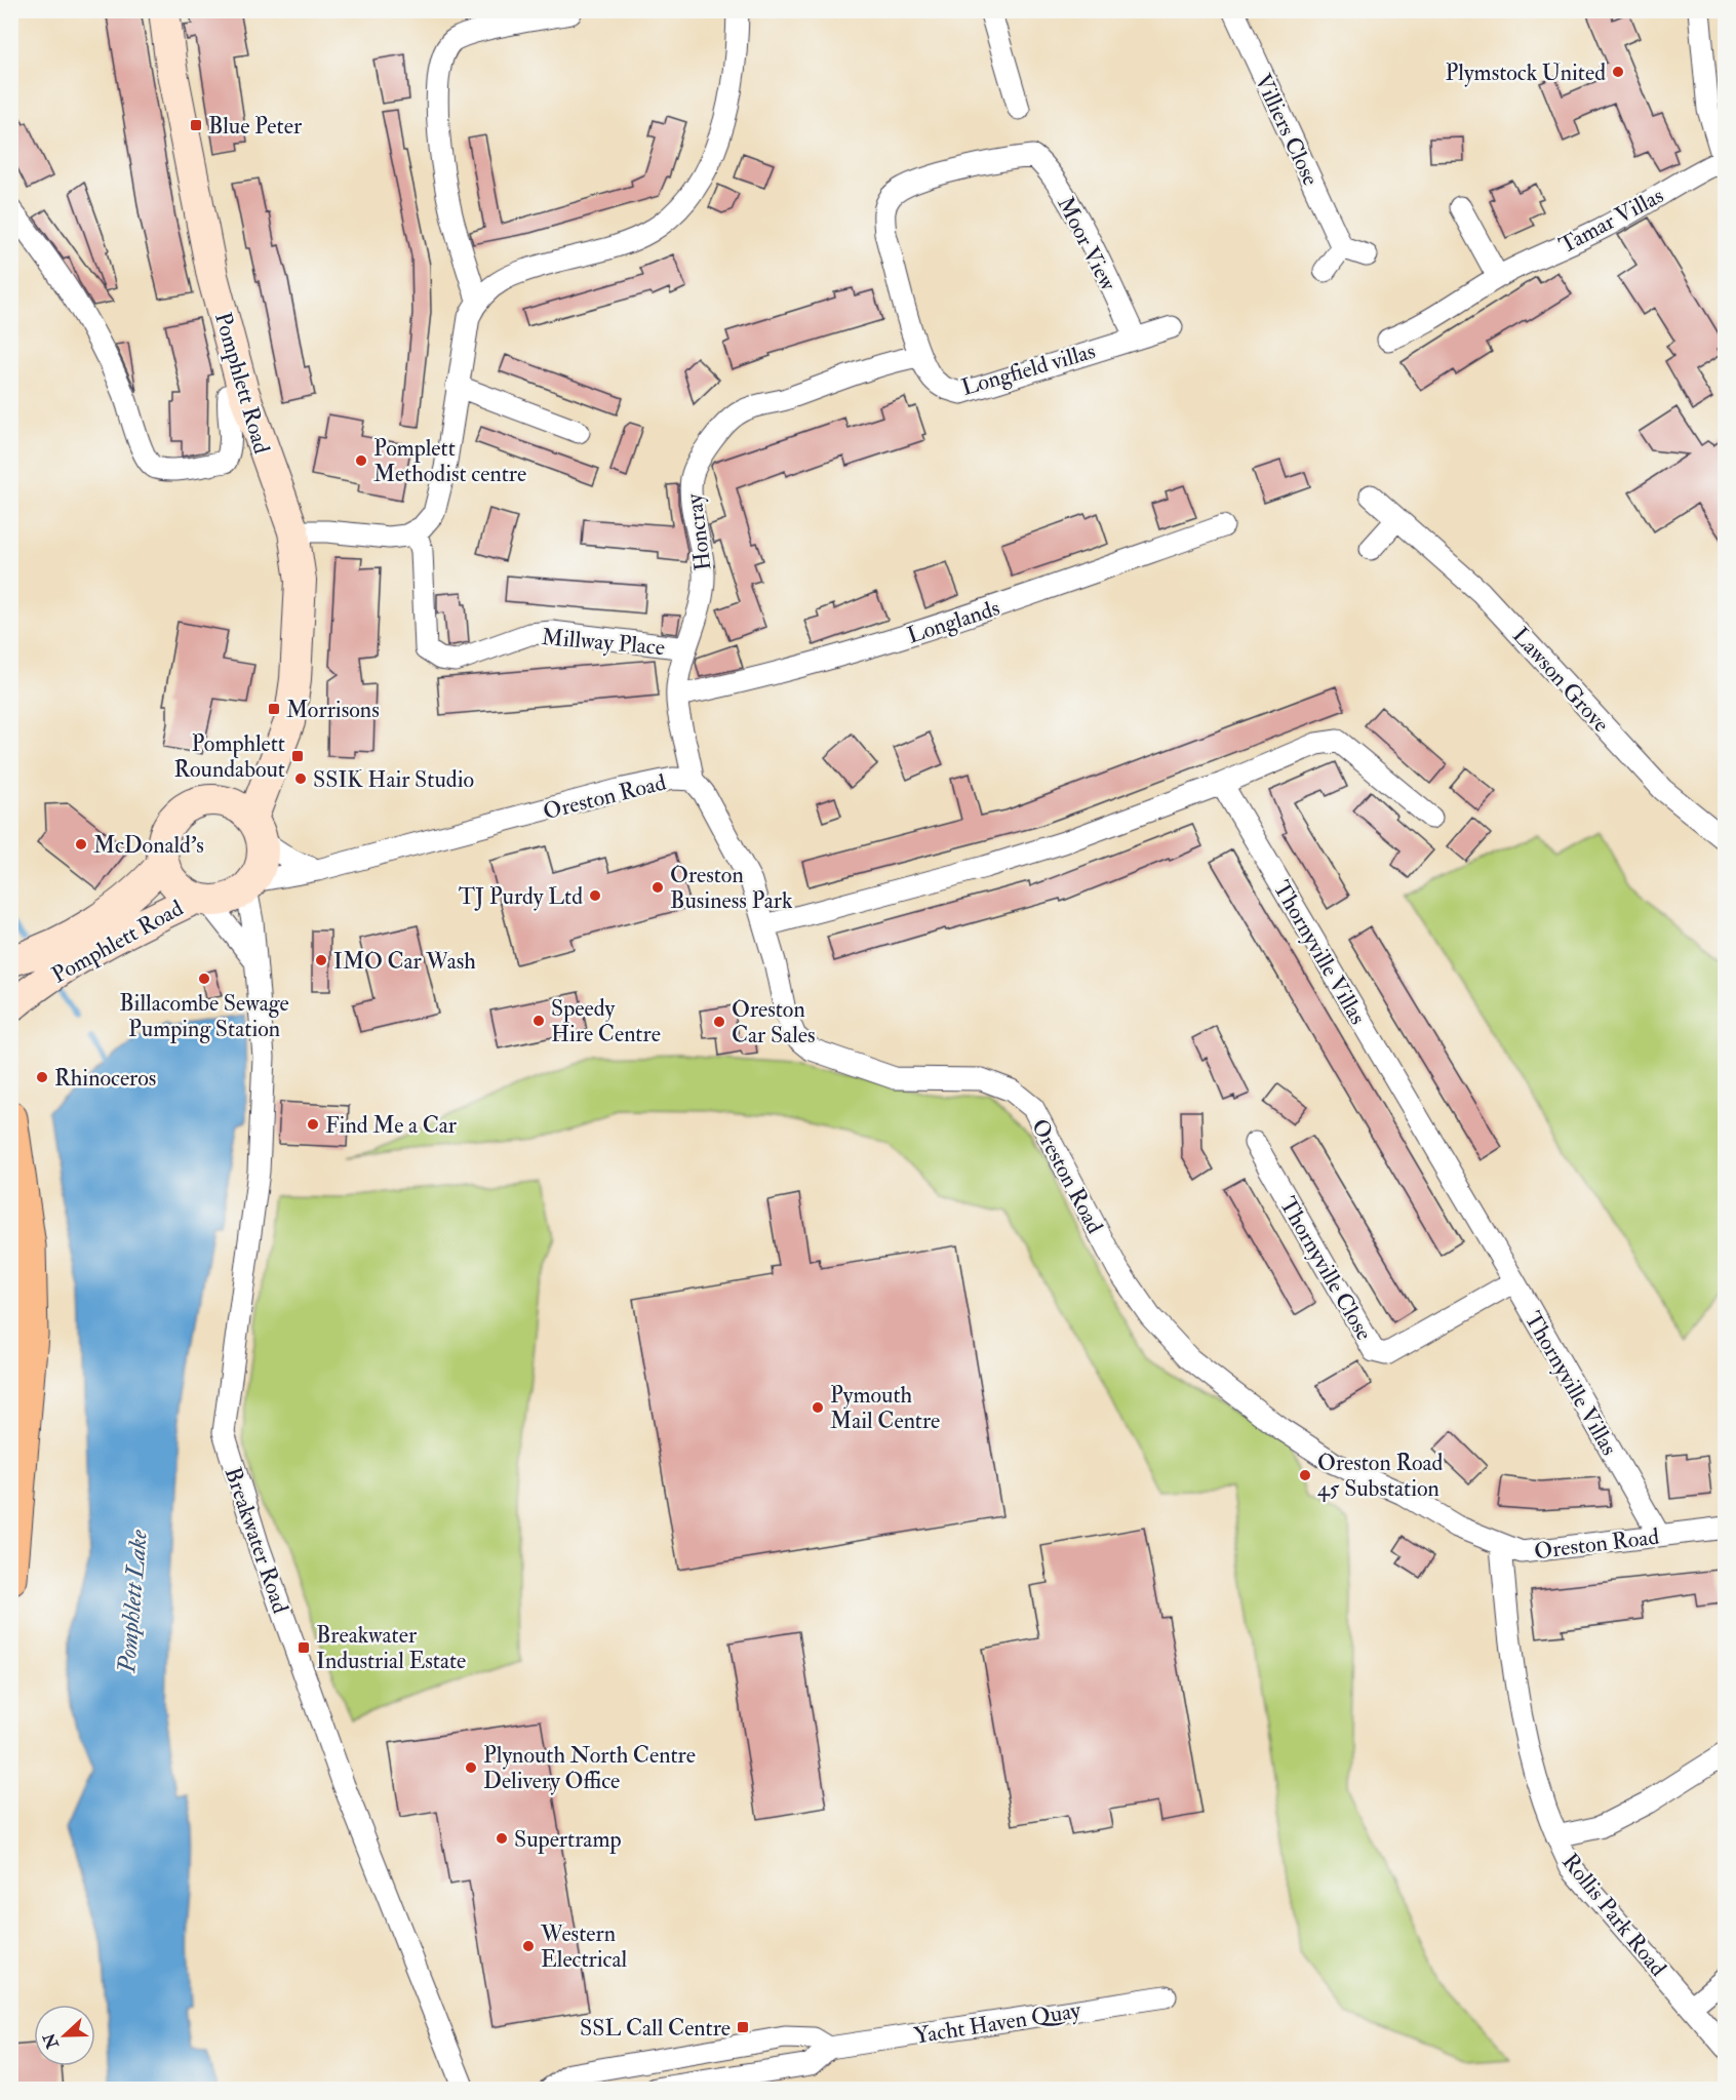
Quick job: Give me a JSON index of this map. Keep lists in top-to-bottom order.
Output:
{
  "streets": {
    "street": [
      "Villiers Close",
      "Tamar Villas",
      "Moor View",
      "Longfield villas",
      "Pomphlett Road",
      "Honcray",
      "Longlands",
      "Millway Place",
      "Lawson Grove",
      "Oreston Road",
      "Thornyville Villas",
      "Thornyville Close",
      "Breakwater Road",
      "Rollis Park Road",
      "Yacht Haven Quay"
    ]
  },
  "crossings": [
    ["Moor View", "Longfield villas"],
    ["Longfield villas", "Honcray"],
    ["Pomphlett Road", "Oreston Road"],
    ["Pomphlett Road", "Breakwater Road"],
    ["Honcray", "Longlands"],
    ["Honcray", "Millway Place"],
    ["Honcray", "Oreston Road"],
    ["Oreston Road", "Thornyville Villas"],
    ["Oreston Road", "Breakwater Road"],
    ["Oreston Road", "Rollis Park Road"],
    ["Thornyville Villas", "Thornyville Close"]
  ],
  "water": ["Pomphlett Lake"],
  "places": {
    "other": [
      "Plymstock United",
      "Pomplett Methodist centre",
      "SSIK Hair Studio",
      "McDonald's",
      "Oreston Business Park",
      "TJ Purdy Ltd",
      "IMO Car Wash",
      "Billacombe Sewage Pumping Station",
      "Speedy Hire Centre",
      "Oreston Car Sales",
      "Rhinoceros",
      "Find Me a Car",
      "Pymouth Mail Centre",
      "Oreston Road 45 Substation",
      "Plynouth North Centre Delivery Office",
      "Supertramp",
      "Western Electrical"
    ],
    "transit": [
      "Blue Peter",
      "Morrisons",
      "Pomphlett Roundabout",
      "Breakwater Industrial Estate",
      "SSL Call Centre"
    ]
  },
  "north": "left"
}
